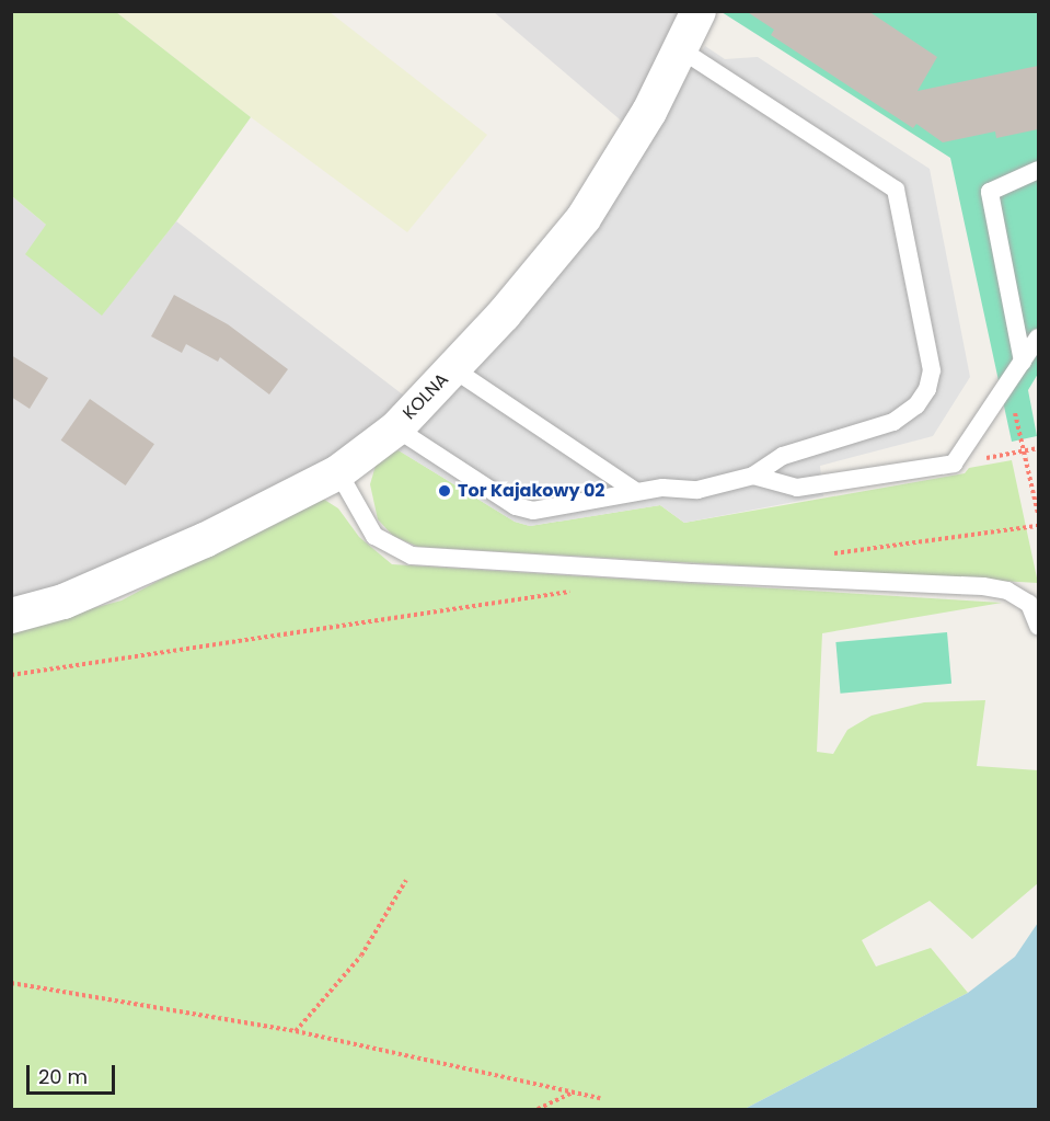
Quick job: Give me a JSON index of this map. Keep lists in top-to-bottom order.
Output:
{
  "streets": {
    "street": ["KOLNA"]
  },
  "places": ["Tor Kajakowy 02"],
  "scale_bar": "20 m"
}
